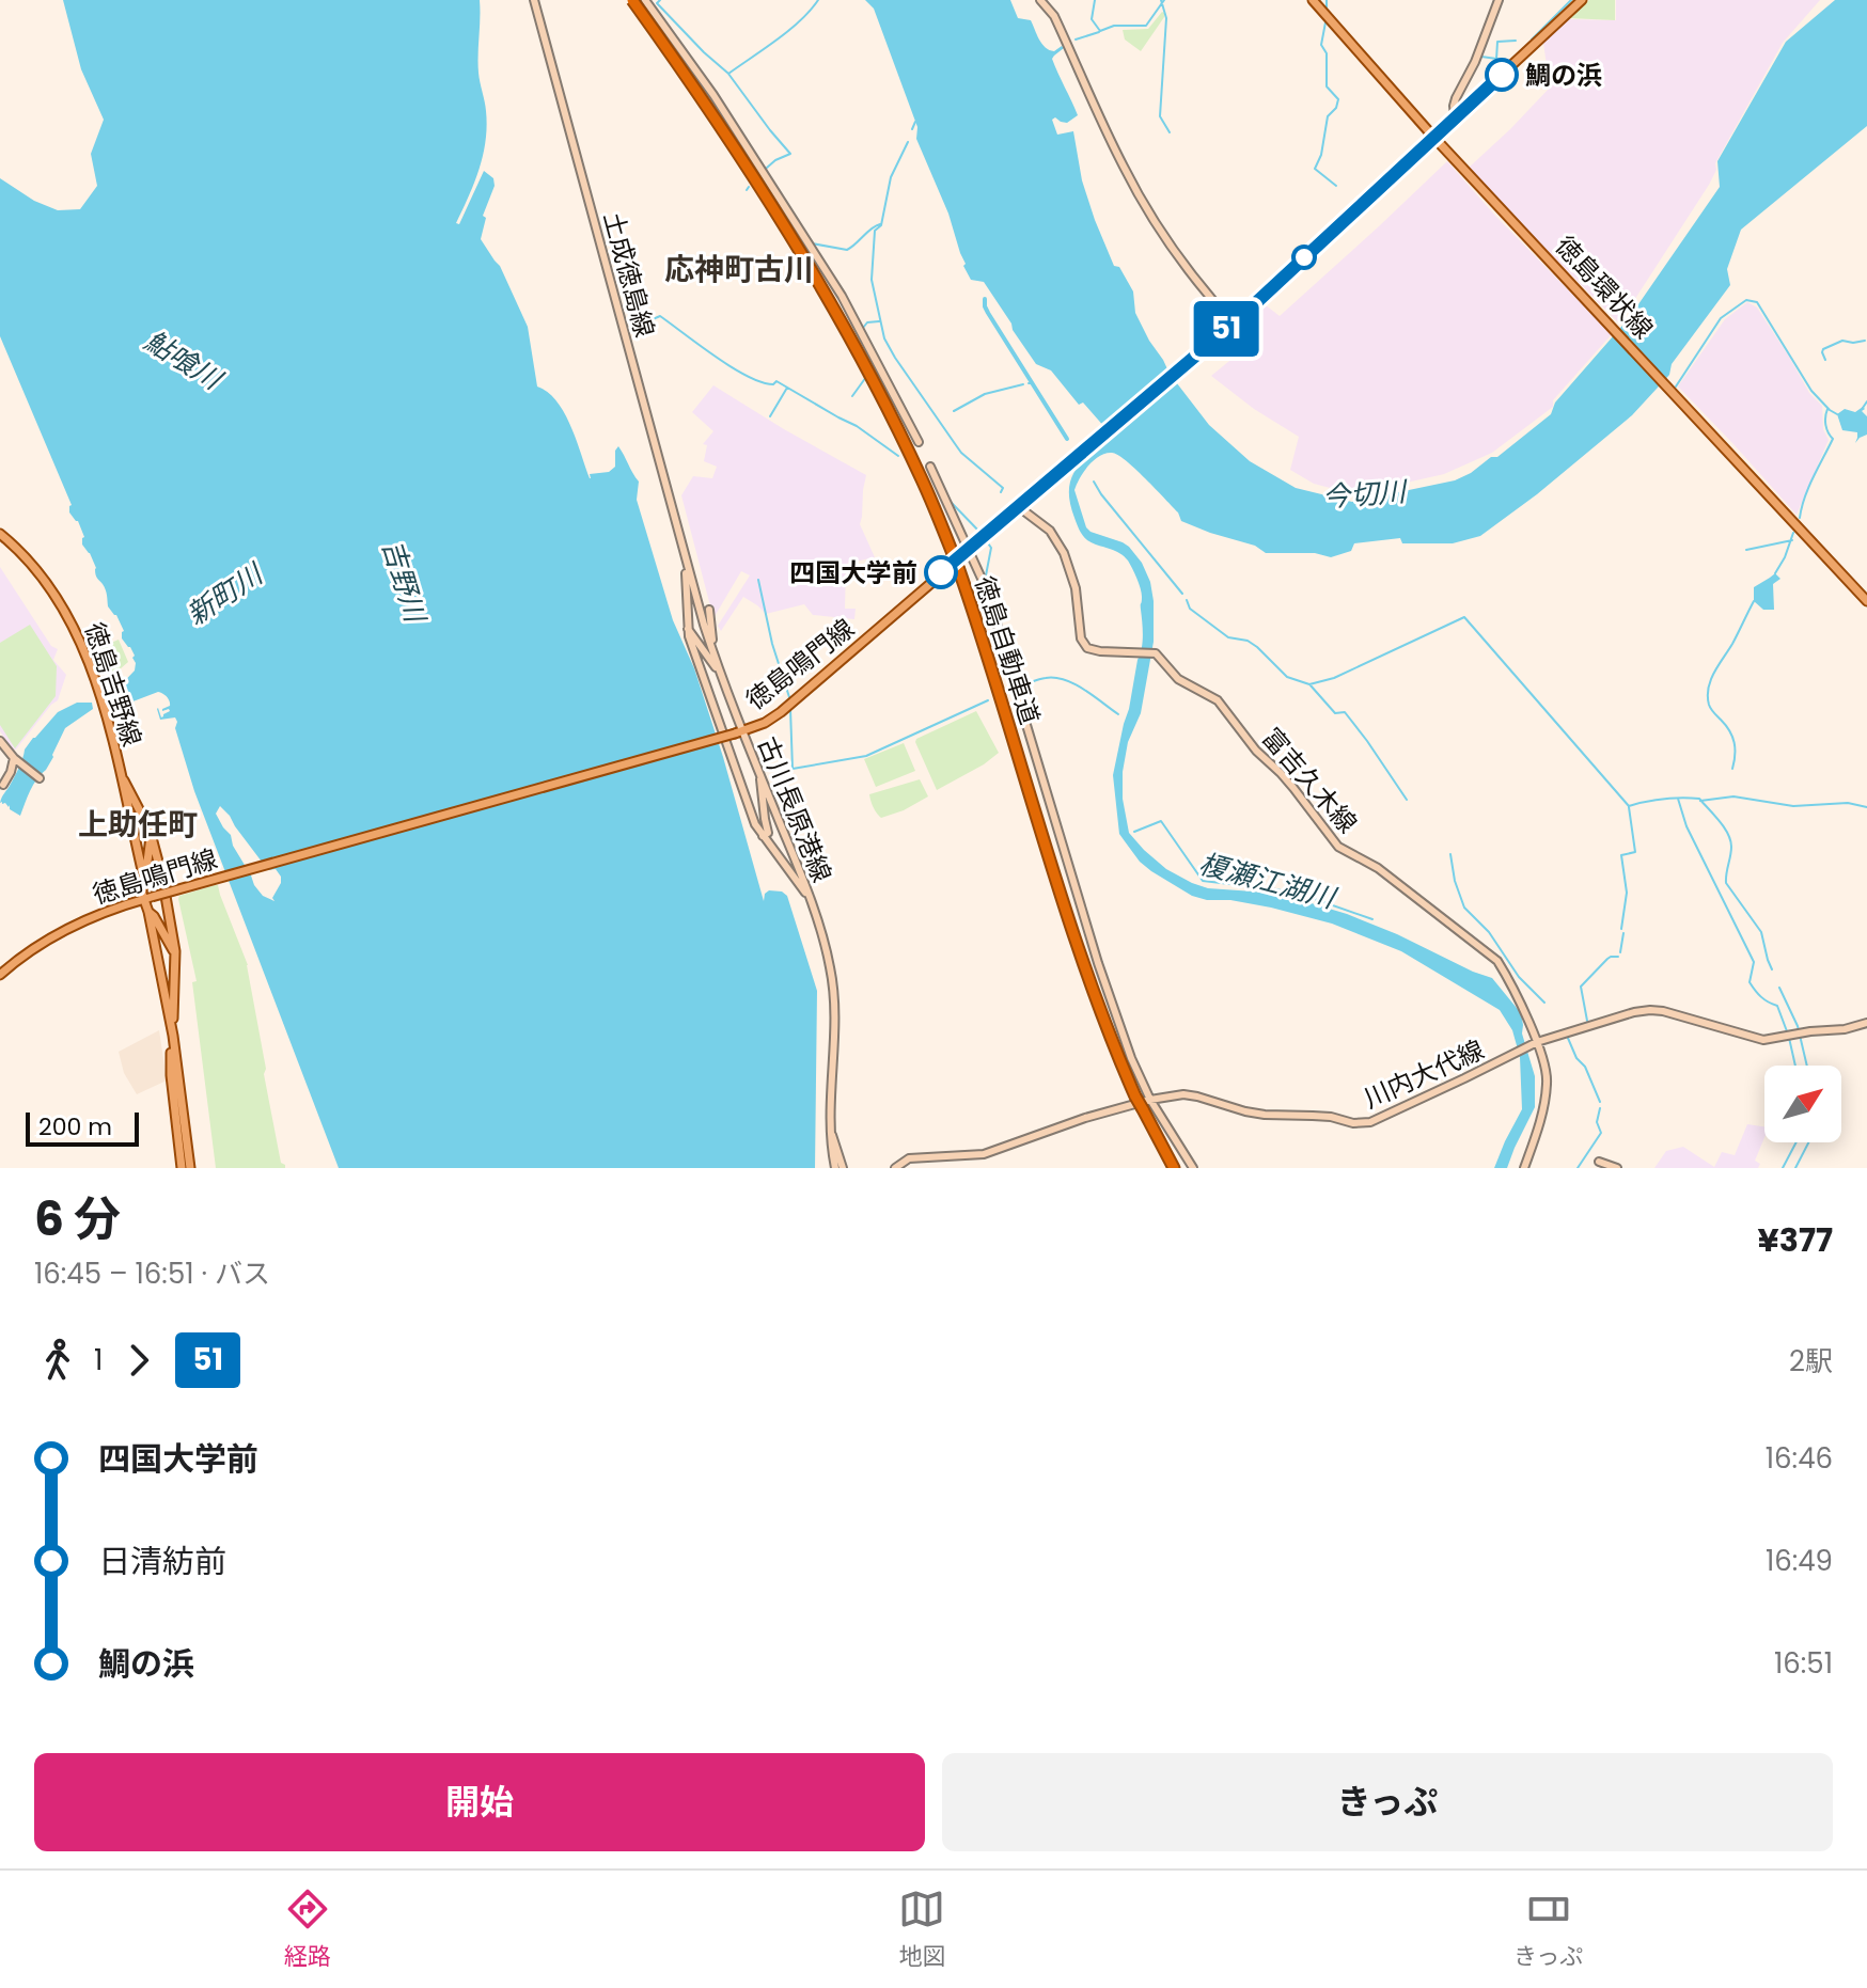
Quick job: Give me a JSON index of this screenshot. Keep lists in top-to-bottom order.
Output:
{
  "streets": {
    "highway": ["徳島自動車道"],
    "main road": [
      "土成徳島線",
      "徳島環状線",
      "徳島鳴門線",
      "徳島吉野線",
      "富吉久木線",
      "古川長原港線",
      "川内大代線"
    ]
  },
  "crossings": [
    ["土成徳島線", "徳島鳴門線"],
    ["土成徳島線", "古川長原港線"],
    ["徳島環状線", "徳島鳴門線"],
    ["徳島鳴門線", "徳島吉野線"],
    ["徳島鳴門線", "富吉久木線"],
    ["徳島鳴門線", "古川長原港線"],
    ["富吉久木線", "川内大代線"]
  ],
  "districts": ["応神町古川", "上助任町"],
  "water": [
    "鮎喰川",
    "今切川",
    "吉野川",
    "新町川",
    "榎瀬江湖川"
  ],
  "places": ["鯛の浜", "四国大学前"],
  "lines": ["bus line 51"],
  "scale_bar": "200 m",
  "north": "top right",
  "page": {
    "on_map": "51",
    "scale": "200 m",
    "heading": ["6 分", "16:45 – 16:51 · バス", "¥377"],
    "legs": ["1", "51", "2駅"],
    "list": [
      {
        "name": "四国大学前",
        "value": "16:46"
      },
      {
        "name": "日清紡前",
        "value": "16:49"
      },
      {
        "name": "鯛の浜",
        "value": "16:51"
      }
    ],
    "buttons": ["開始", "きっぷ"],
    "tabs": ["経路", "地図", "きっぷ"]
  }
}
